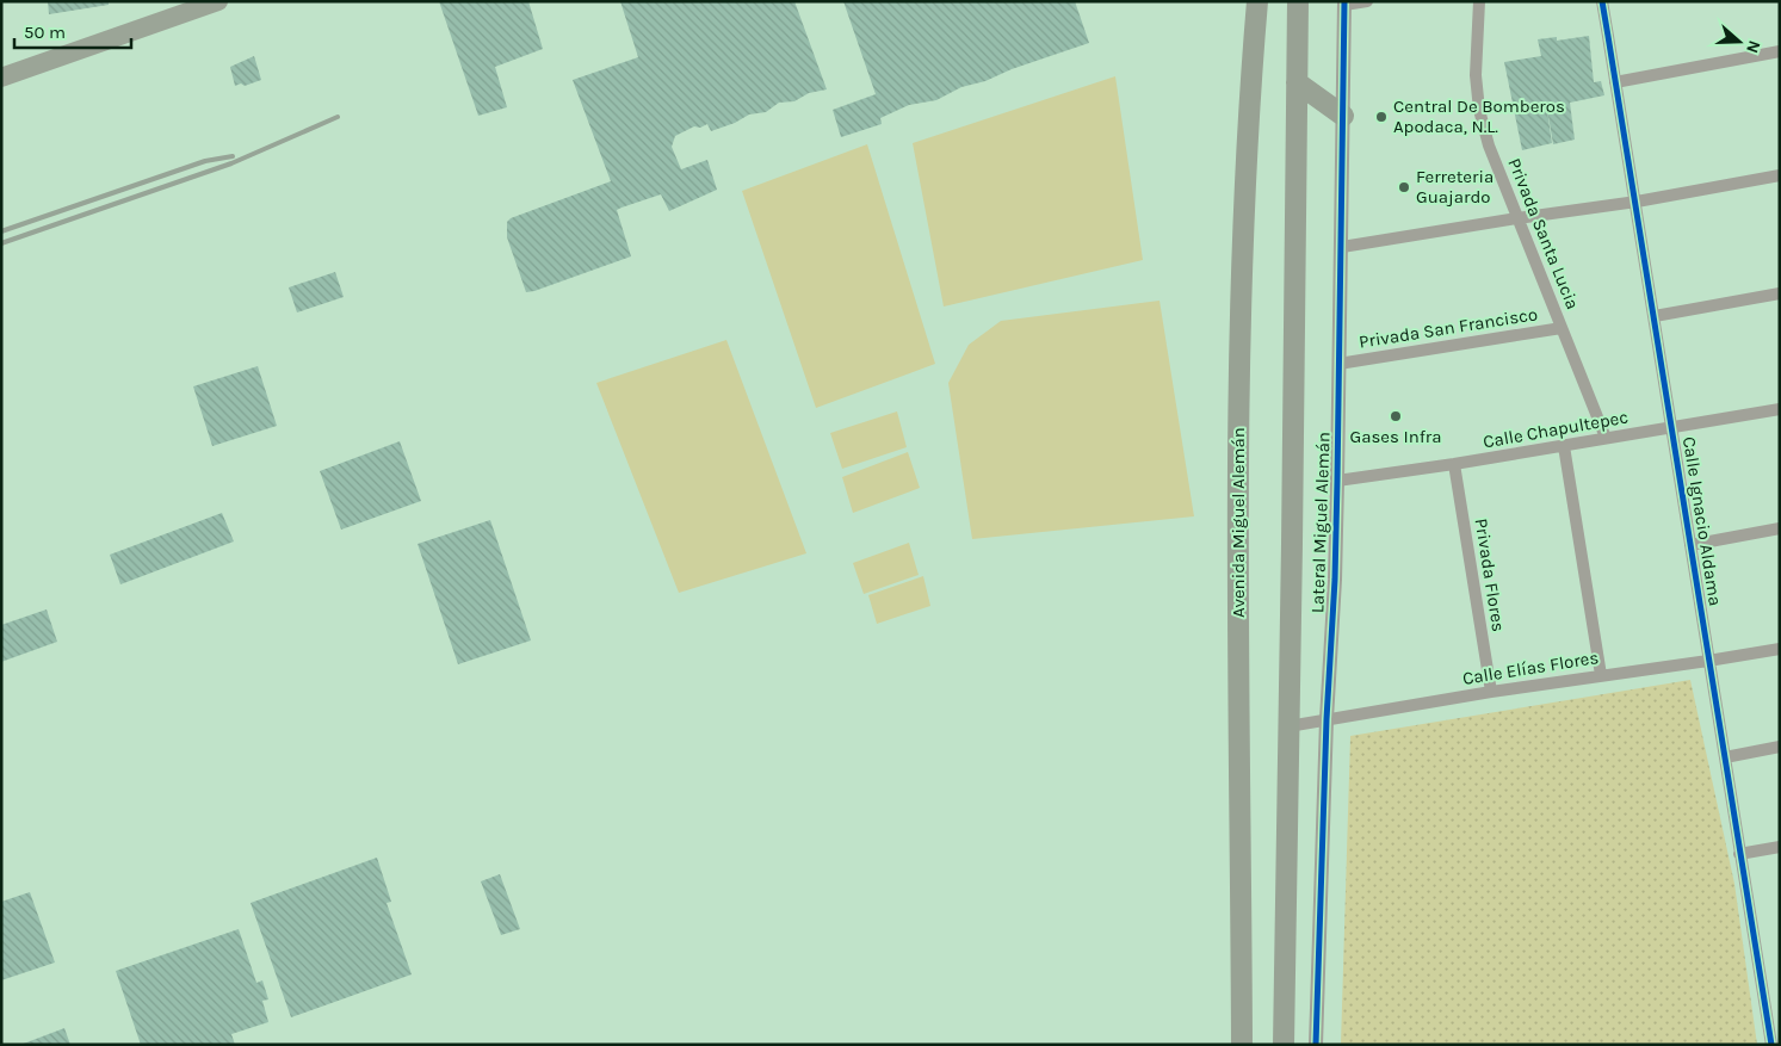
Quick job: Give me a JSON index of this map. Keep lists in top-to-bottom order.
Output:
{
  "streets": {
    "highway": ["Avenida Miguel Alemán"],
    "street": [
      "Privada Santa Lucia",
      "Privada San Francisco",
      "Calle Chapultepec",
      "Calle Ignacio Aldama",
      "Lateral Miguel Alemán",
      "Privada Flores",
      "Calle Elías Flores"
    ]
  },
  "crossings": [
    ["Privada Santa Lucia", "Privada San Francisco"],
    ["Privada Santa Lucia", "Calle Chapultepec"],
    ["Privada San Francisco", "Lateral Miguel Alemán"],
    ["Calle Chapultepec", "Calle Ignacio Aldama"],
    ["Calle Chapultepec", "Lateral Miguel Alemán"],
    ["Calle Chapultepec", "Privada Flores"],
    ["Calle Ignacio Aldama", "Calle Elías Flores"],
    ["Lateral Miguel Alemán", "Calle Elías Flores"],
    ["Privada Flores", "Calle Elías Flores"]
  ],
  "places": ["Central De Bomberos Apodaca, N.L.", "Ferreteria Guajardo", "Gases Infra"],
  "scale_bar": "50 m",
  "north": "right"
}
